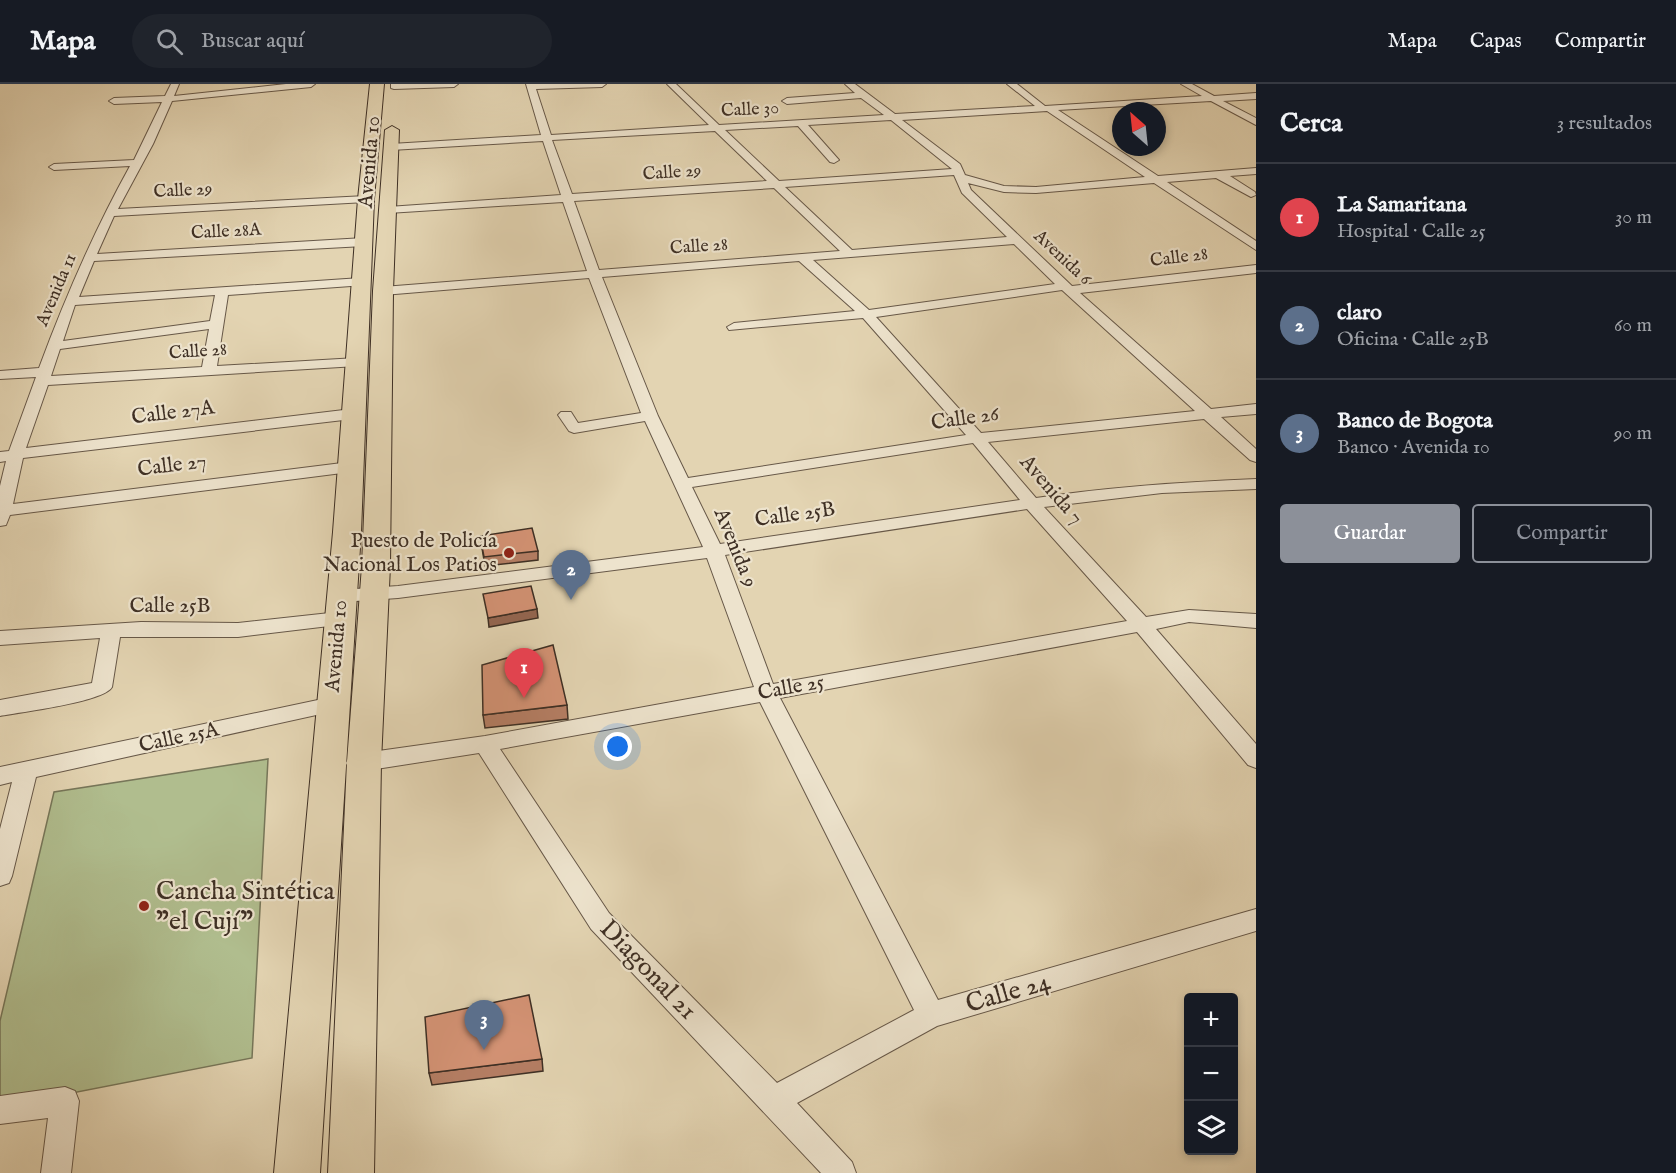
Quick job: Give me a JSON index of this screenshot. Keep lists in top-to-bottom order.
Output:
{
  "streets": {
    "main road": ["Avenida 10"],
    "street": [
      "Calle 30",
      "Calle 29",
      "Calle 28A",
      "Calle 28",
      "Avenida 6",
      "Avenida 11",
      "Calle 27A",
      "Calle 26",
      "Calle 27",
      "Avenida 7",
      "Calle 25B",
      "Avenida 9",
      "Calle 25",
      "Calle 25A",
      "Diagonal 21",
      "Calle 24"
    ]
  },
  "crossings": [
    ["Calle 30", "Avenida 10"],
    ["Calle 30", "Avenida 6"],
    ["Calle 30", "Avenida 9"],
    ["Avenida 10", "Calle 29"],
    ["Avenida 10", "Calle 28A"],
    ["Avenida 10", "Calle 28"],
    ["Avenida 10", "Calle 27A"],
    ["Avenida 10", "Calle 27"],
    ["Avenida 10", "Calle 25B"],
    ["Avenida 10", "Calle 25"],
    ["Avenida 10", "Calle 25A"],
    ["Calle 29", "Avenida 6"],
    ["Calle 29", "Avenida 11"],
    ["Calle 29", "Avenida 9"],
    ["Calle 28A", "Avenida 11"],
    ["Calle 28", "Avenida 6"],
    ["Calle 28", "Avenida 11"],
    ["Calle 28", "Avenida 7"],
    ["Calle 28", "Avenida 9"],
    ["Avenida 6", "Calle 26"],
    ["Avenida 11", "Calle 27A"],
    ["Avenida 11", "Calle 27"],
    ["Calle 26", "Avenida 7"],
    ["Calle 26", "Avenida 9"],
    ["Avenida 7", "Calle 25B"],
    ["Avenida 7", "Calle 25"],
    ["Calle 25B", "Avenida 9"],
    ["Avenida 9", "Calle 25"],
    ["Avenida 9", "Calle 24"],
    ["Calle 25", "Diagonal 21"],
    ["Diagonal 21", "Calle 24"]
  ],
  "places": ["Puesto de Policía Nacional Los Patios", "Cancha Sintética \"el Cují\""],
  "north": "top left",
  "page": {
    "header": "Mapa",
    "search": "Buscar aquí",
    "nav": ["Mapa", "Capas", "Compartir"],
    "heading": ["Cerca", "3 resultados"],
    "list": [
      {
        "mark": "1",
        "name": "La Samaritana",
        "note": "Hospital · Calle 25",
        "value": "30 m"
      },
      {
        "mark": "2",
        "name": "claro",
        "note": "Oficina · Calle 25B",
        "value": "60 m"
      },
      {
        "mark": "3",
        "name": "Banco de Bogota",
        "note": "Banco · Avenida 10",
        "value": "90 m"
      }
    ],
    "buttons": ["Guardar", "Compartir"],
    "pins": ["2", "1", "3"],
    "map_buttons": ["+", "−"]
  }
}
